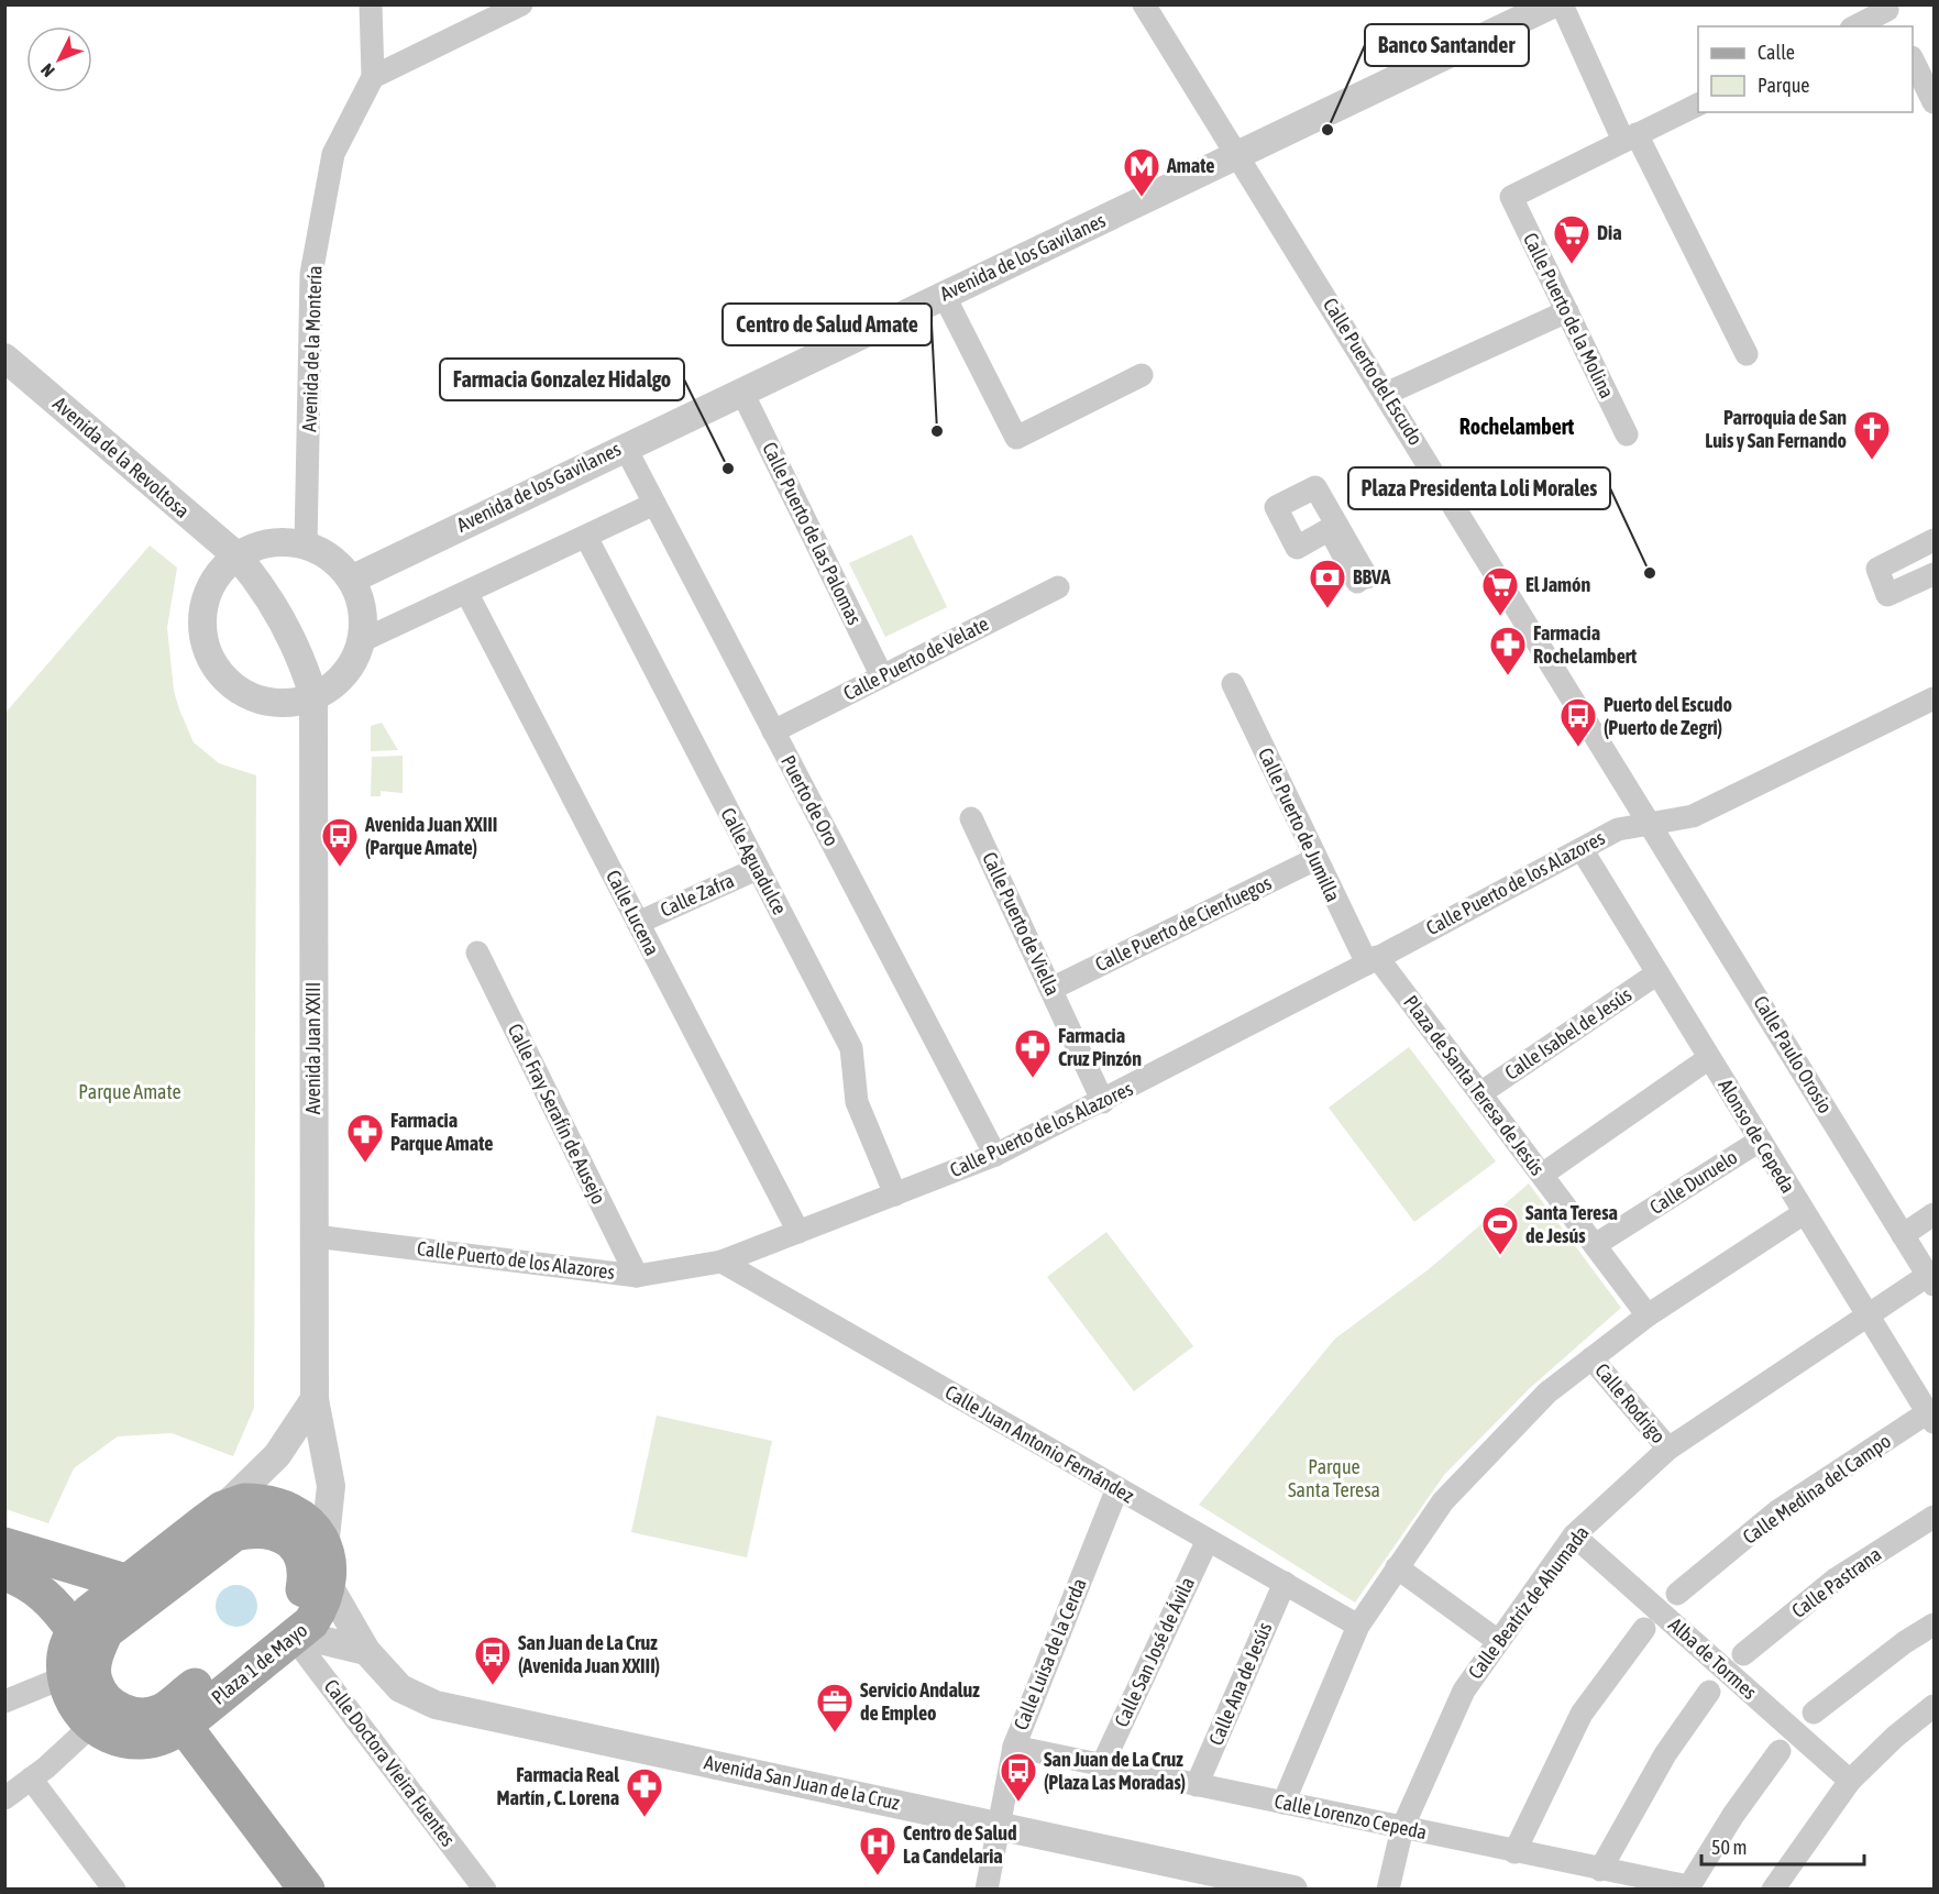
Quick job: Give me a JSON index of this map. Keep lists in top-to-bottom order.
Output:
{
  "streets": {
    "main road": ["Plaza 1 de Mayo"],
    "street": [
      "Avenida de los Gavilanes",
      "Calle Puerto de la Molina",
      "Avenida de la Montería",
      "Calle Puerto del Escudo",
      "Avenida de la Revoltosa",
      "Calle Puerto de las Palomas",
      "Calle Puerto de Velate",
      "Puerto de Oro",
      "Calle Puerto de Jumilla",
      "Calle Aguadulce",
      "Calle Puerto de los Alazores",
      "Calle Zafra",
      "Calle Lucena",
      "Calle Puerto de Viella",
      "Calle Puerto de Cienfuegos",
      "Calle Isabel de Jesús",
      "Avenida Juan XXIII",
      "Calle Paulo Orosio",
      "Plaza de Santa Teresa de Jesús",
      "Calle Fray Serafín de Ausejo",
      "Alonso de Cepeda",
      "Calle Duruelo",
      "Calle Rodrigo",
      "Calle Juan Antonio Fernández",
      "Calle Medina del Campo",
      "Calle Pastrana",
      "Calle Beatriz de Ahumada",
      "Calle San José de Ávila",
      "Calle Luisa de la Cerda",
      "Alba de Tormes",
      "Calle Ana de Jesús",
      "Calle Doctora Vieira Fuentes",
      "Avenida San Juan de la Cruz",
      "Calle Lorenzo Cepeda"
    ]
  },
  "crossings": [
    ["Avenida de los Gavilanes", "Calle Puerto del Escudo"],
    ["Avenida de los Gavilanes", "Calle Puerto de las Palomas"],
    ["Avenida de los Gavilanes", "Puerto de Oro"],
    ["Calle Puerto del Escudo", "Calle Puerto de los Alazores"],
    ["Calle Puerto del Escudo", "Calle Paulo Orosio"],
    ["Avenida de la Revoltosa", "Avenida Juan XXIII"],
    ["Calle Puerto de las Palomas", "Calle Puerto de Velate"],
    ["Calle Puerto de Velate", "Puerto de Oro"],
    ["Puerto de Oro", "Calle Puerto de los Alazores"],
    ["Calle Puerto de Jumilla", "Calle Puerto de los Alazores"],
    ["Calle Puerto de Jumilla", "Calle Puerto de Cienfuegos"],
    ["Calle Puerto de Jumilla", "Plaza de Santa Teresa de Jesús"],
    ["Calle Aguadulce", "Calle Puerto de los Alazores"],
    ["Calle Aguadulce", "Calle Zafra"],
    ["Calle Puerto de los Alazores", "Calle Lucena"],
    ["Calle Puerto de los Alazores", "Calle Puerto de Viella"],
    ["Calle Puerto de los Alazores", "Avenida Juan XXIII"],
    ["Calle Puerto de los Alazores", "Calle Paulo Orosio"],
    ["Calle Puerto de los Alazores", "Plaza de Santa Teresa de Jesús"],
    ["Calle Puerto de los Alazores", "Calle Fray Serafín de Ausejo"],
    ["Calle Puerto de los Alazores", "Alonso de Cepeda"],
    ["Calle Puerto de los Alazores", "Calle Juan Antonio Fernández"],
    ["Calle Zafra", "Calle Lucena"],
    ["Calle Puerto de Viella", "Calle Puerto de Cienfuegos"],
    ["Calle Isabel de Jesús", "Plaza de Santa Teresa de Jesús"],
    ["Calle Isabel de Jesús", "Alonso de Cepeda"],
    ["Avenida Juan XXIII", "Plaza 1 de Mayo"],
    ["Calle Paulo Orosio", "Calle Beatriz de Ahumada"],
    ["Plaza de Santa Teresa de Jesús", "Calle Duruelo"],
    ["Alonso de Cepeda", "Calle Duruelo"],
    ["Alonso de Cepeda", "Calle Medina del Campo"],
    ["Alonso de Cepeda", "Calle Beatriz de Ahumada"],
    ["Calle Rodrigo", "Calle Beatriz de Ahumada"],
    ["Calle Juan Antonio Fernández", "Calle San José de Ávila"],
    ["Calle Juan Antonio Fernández", "Calle Luisa de la Cerda"],
    ["Calle Juan Antonio Fernández", "Calle Ana de Jesús"],
    ["Calle Beatriz de Ahumada", "Alba de Tormes"],
    ["Calle Beatriz de Ahumada", "Calle Lorenzo Cepeda"],
    ["Calle San José de Ávila", "Calle Lorenzo Cepeda"],
    ["Calle Luisa de la Cerda", "Avenida San Juan de la Cruz"],
    ["Calle Luisa de la Cerda", "Calle Lorenzo Cepeda"],
    ["Plaza 1 de Mayo", "Calle Doctora Vieira Fuentes"],
    ["Plaza 1 de Mayo", "Avenida San Juan de la Cruz"],
    ["Calle Ana de Jesús", "Calle Lorenzo Cepeda"]
  ],
  "districts": ["Rochelambert"],
  "parks": ["Parque Amate", "Parque Santa Teresa"],
  "places": {
    "other": [
      "Banco Santander",
      "Centro de Salud Amate",
      "Farmacia Gonzalez Hidalgo",
      "Plaza Presidenta Loli Morales"
    ],
    "metro station": ["Amate"],
    "supermarket": ["Dia", "El Jamón"],
    "church": ["Parroquia de San Luis y San Fernando"],
    "bank": ["BBVA"],
    "pharmacy": [
      "Farmacia Rochelambert",
      "Farmacia Cruz Pinzón",
      "Farmacia Parque Amate",
      "Farmacia Real Martín , C. Lorena"
    ],
    "bus stop": [
      "Puerto del Escudo (Puerto de Zegri)",
      "Avenida Juan XXIII (Parque Amate)",
      "San Juan de La Cruz (Avenida Juan XXIII)",
      "San Juan de La Cruz (Plaza Las Moradas)"
    ],
    "sports": ["Santa Teresa de Jesús"],
    "office": ["Servicio Andaluz de Empleo"],
    "hospital": ["Centro de Salud La Candelaria"]
  },
  "legend": ["Calle", "Parque"],
  "scale_bar": "50 m",
  "north": "bottom left"
}
